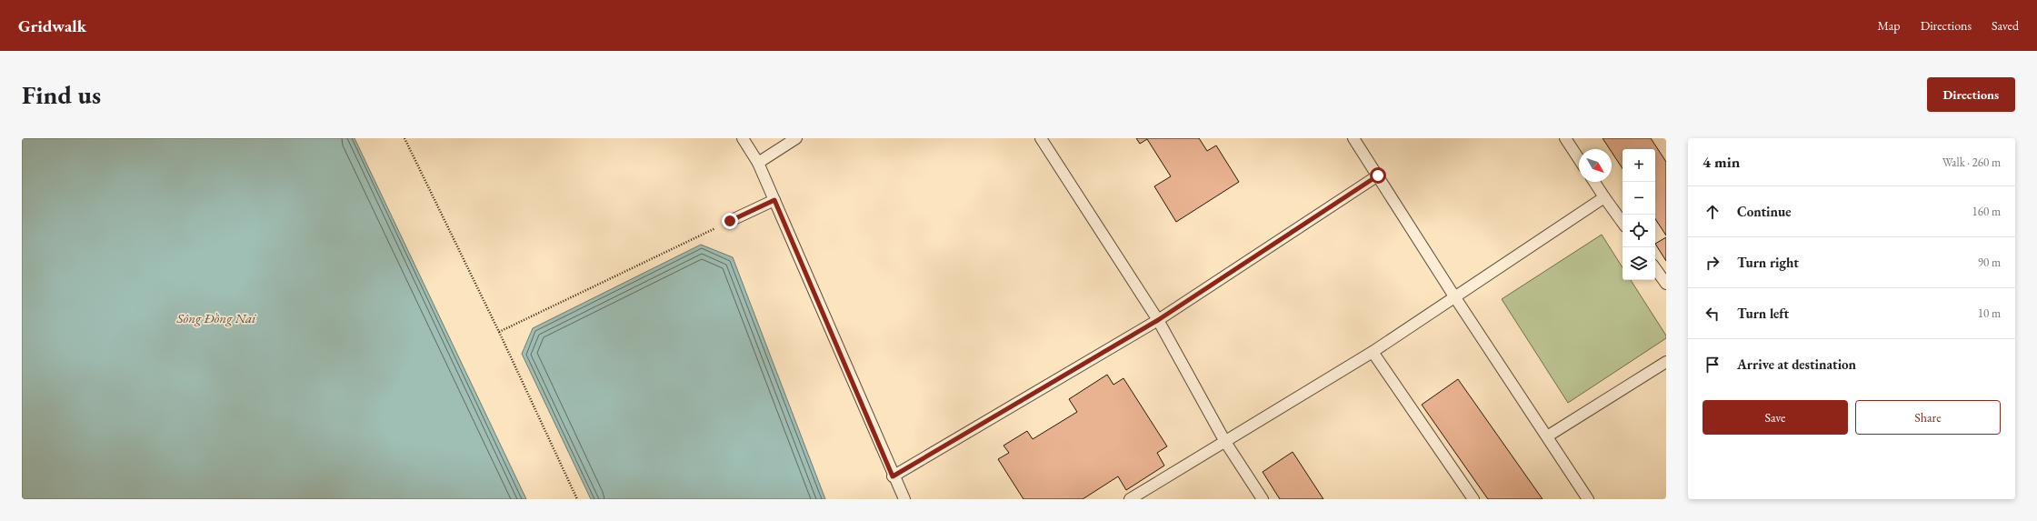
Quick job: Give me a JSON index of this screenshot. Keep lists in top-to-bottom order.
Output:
{
  "water": ["Sông Đồng Nai"],
  "north": "bottom right",
  "page": {
    "header": "Gridwalk",
    "nav": ["Map", "Directions", "Saved"],
    "buttons": [
      "Directions",
      ["Save", "Share"]
    ],
    "title": "Find us",
    "heading": ["4 min", "Walk · 260 m"],
    "map_buttons": ["+", "−"],
    "list": [
      ["Continue", "160 m"],
      ["Turn right", "90 m"],
      ["Turn left", "10 m"],
      "Arrive at destination"
    ]
  }
}
